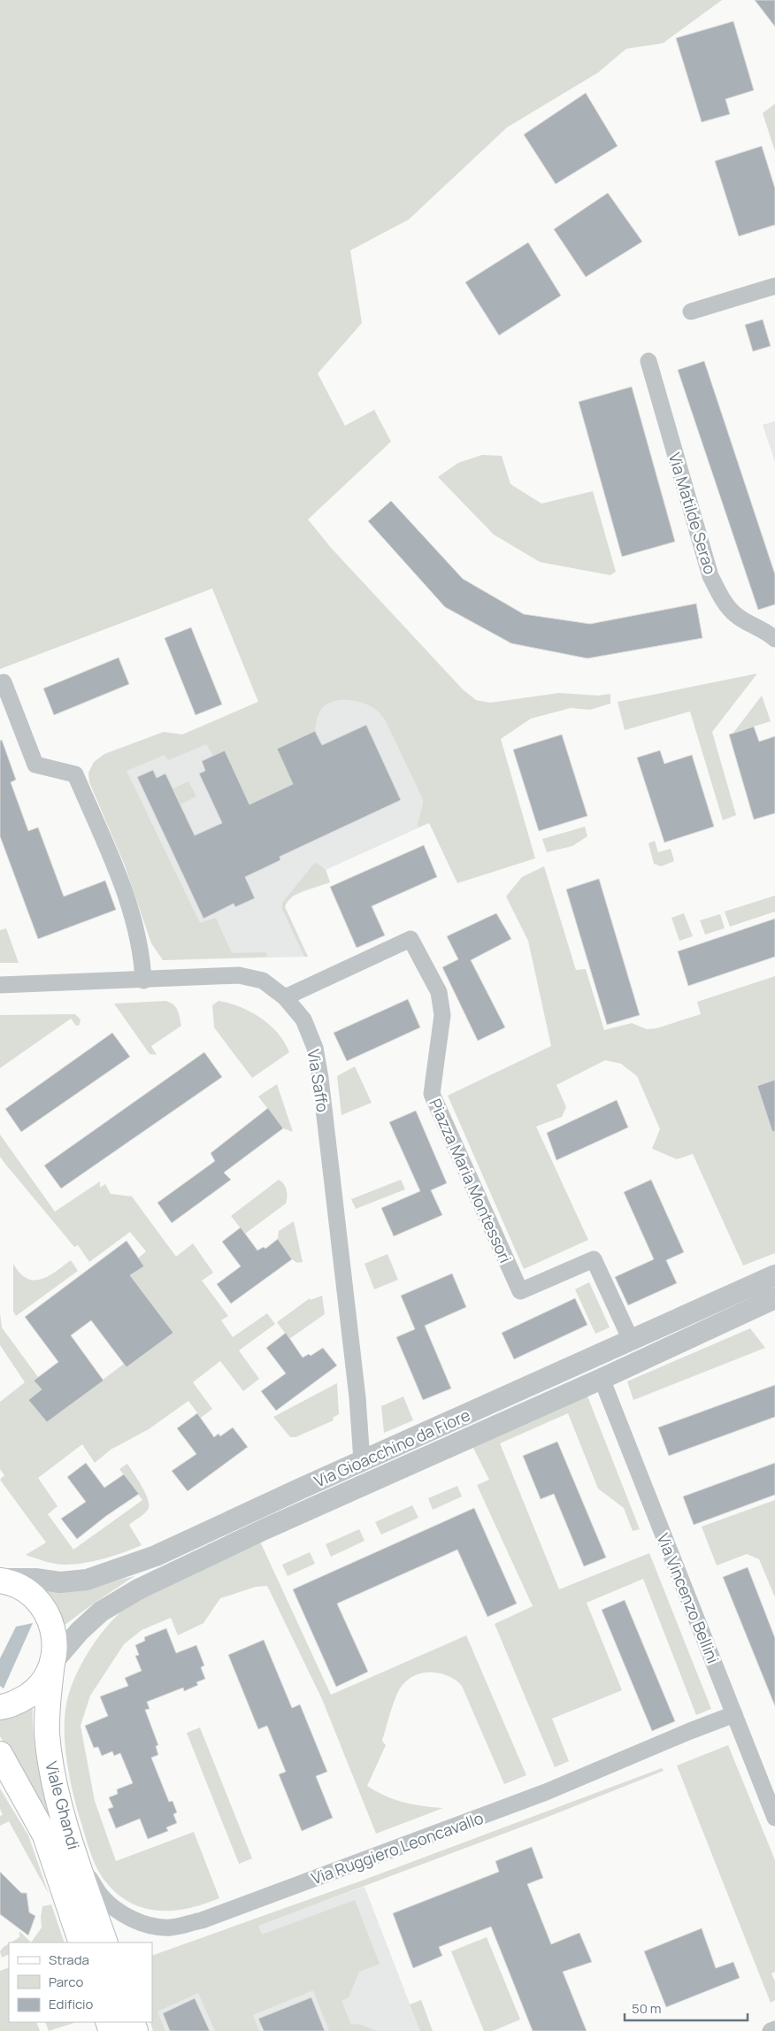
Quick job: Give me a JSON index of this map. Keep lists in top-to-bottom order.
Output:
{
  "streets": {
    "main road": ["Viale Ghandi"],
    "street": [
      "Via Matilde Serao",
      "Via Saffo",
      "Piazza Maria Montessori",
      "Via Gioacchino da Fiore",
      "Via Vincenzo Bellini",
      "Via Ruggiero Leoncavallo"
    ]
  },
  "crossings": [
    ["Via Saffo", "Piazza Maria Montessori"],
    ["Via Saffo", "Via Gioacchino da Fiore"],
    ["Piazza Maria Montessori", "Via Gioacchino da Fiore"],
    ["Via Gioacchino da Fiore", "Via Vincenzo Bellini"],
    ["Via Gioacchino da Fiore", "Viale Ghandi"],
    ["Via Vincenzo Bellini", "Via Ruggiero Leoncavallo"],
    ["Viale Ghandi", "Via Ruggiero Leoncavallo"]
  ],
  "legend": ["Strada", "Parco", "Edificio"],
  "scale_bar": "50 m"
}
